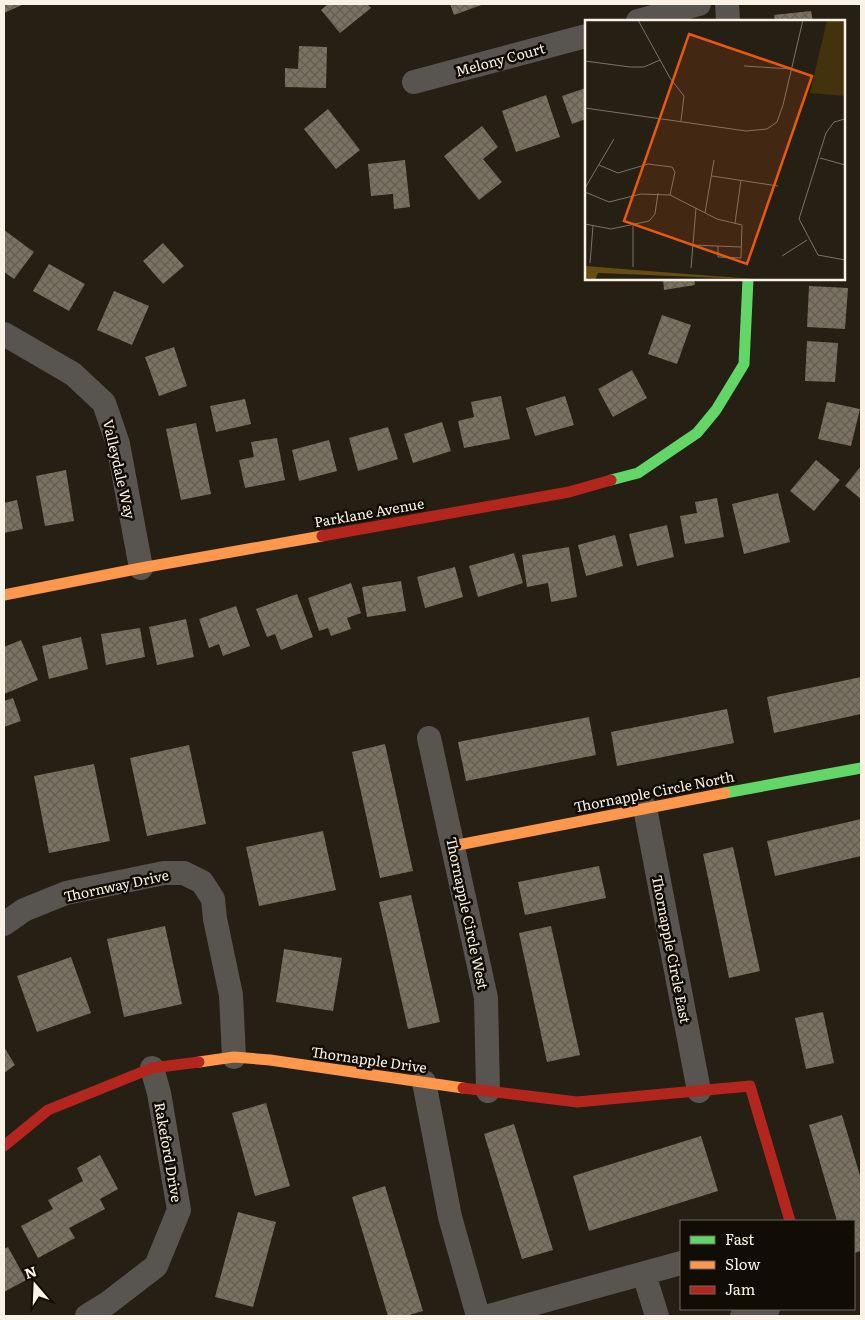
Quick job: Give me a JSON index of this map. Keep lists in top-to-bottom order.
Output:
{
  "streets": {
    "street": [
      "Melony Court",
      "Valleydale Way",
      "Parklane Avenue",
      "Thornapple Circle North",
      "Thornway Drive",
      "Thornapple Circle West",
      "Thornapple Circle East",
      "Thornapple Drive",
      "Rakeford Drive"
    ]
  },
  "crossings": [
    ["Valleydale Way", "Parklane Avenue"],
    ["Thornapple Circle North", "Thornapple Circle West"],
    ["Thornapple Circle North", "Thornapple Circle East"],
    ["Thornway Drive", "Thornapple Drive"],
    ["Thornapple Circle West", "Thornapple Drive"],
    ["Thornapple Circle East", "Thornapple Drive"],
    ["Thornapple Drive", "Rakeford Drive"]
  ],
  "legend": ["Fast", "Slow", "Jam"],
  "north": "top"
}
